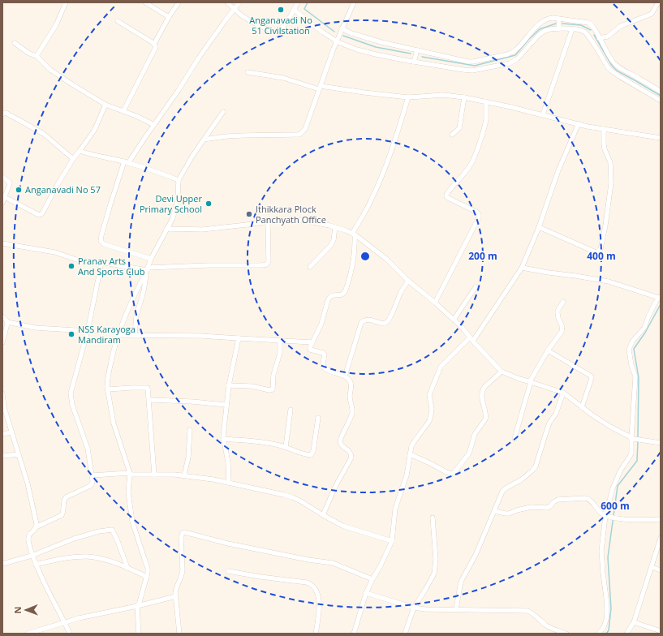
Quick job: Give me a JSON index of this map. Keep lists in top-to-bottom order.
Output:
{
  "places": [
    "Anganavadi No 51 Civilstation",
    "Anganavadi No 57",
    "Devi Upper Primary School",
    "Ithikkara Plock Panchyath Office",
    "Pranav Arts And Sports Club",
    "NSS Karayoga Mandiram"
  ],
  "north": "left",
  "rings": ["200 m", "400 m", "600 m"]
}
